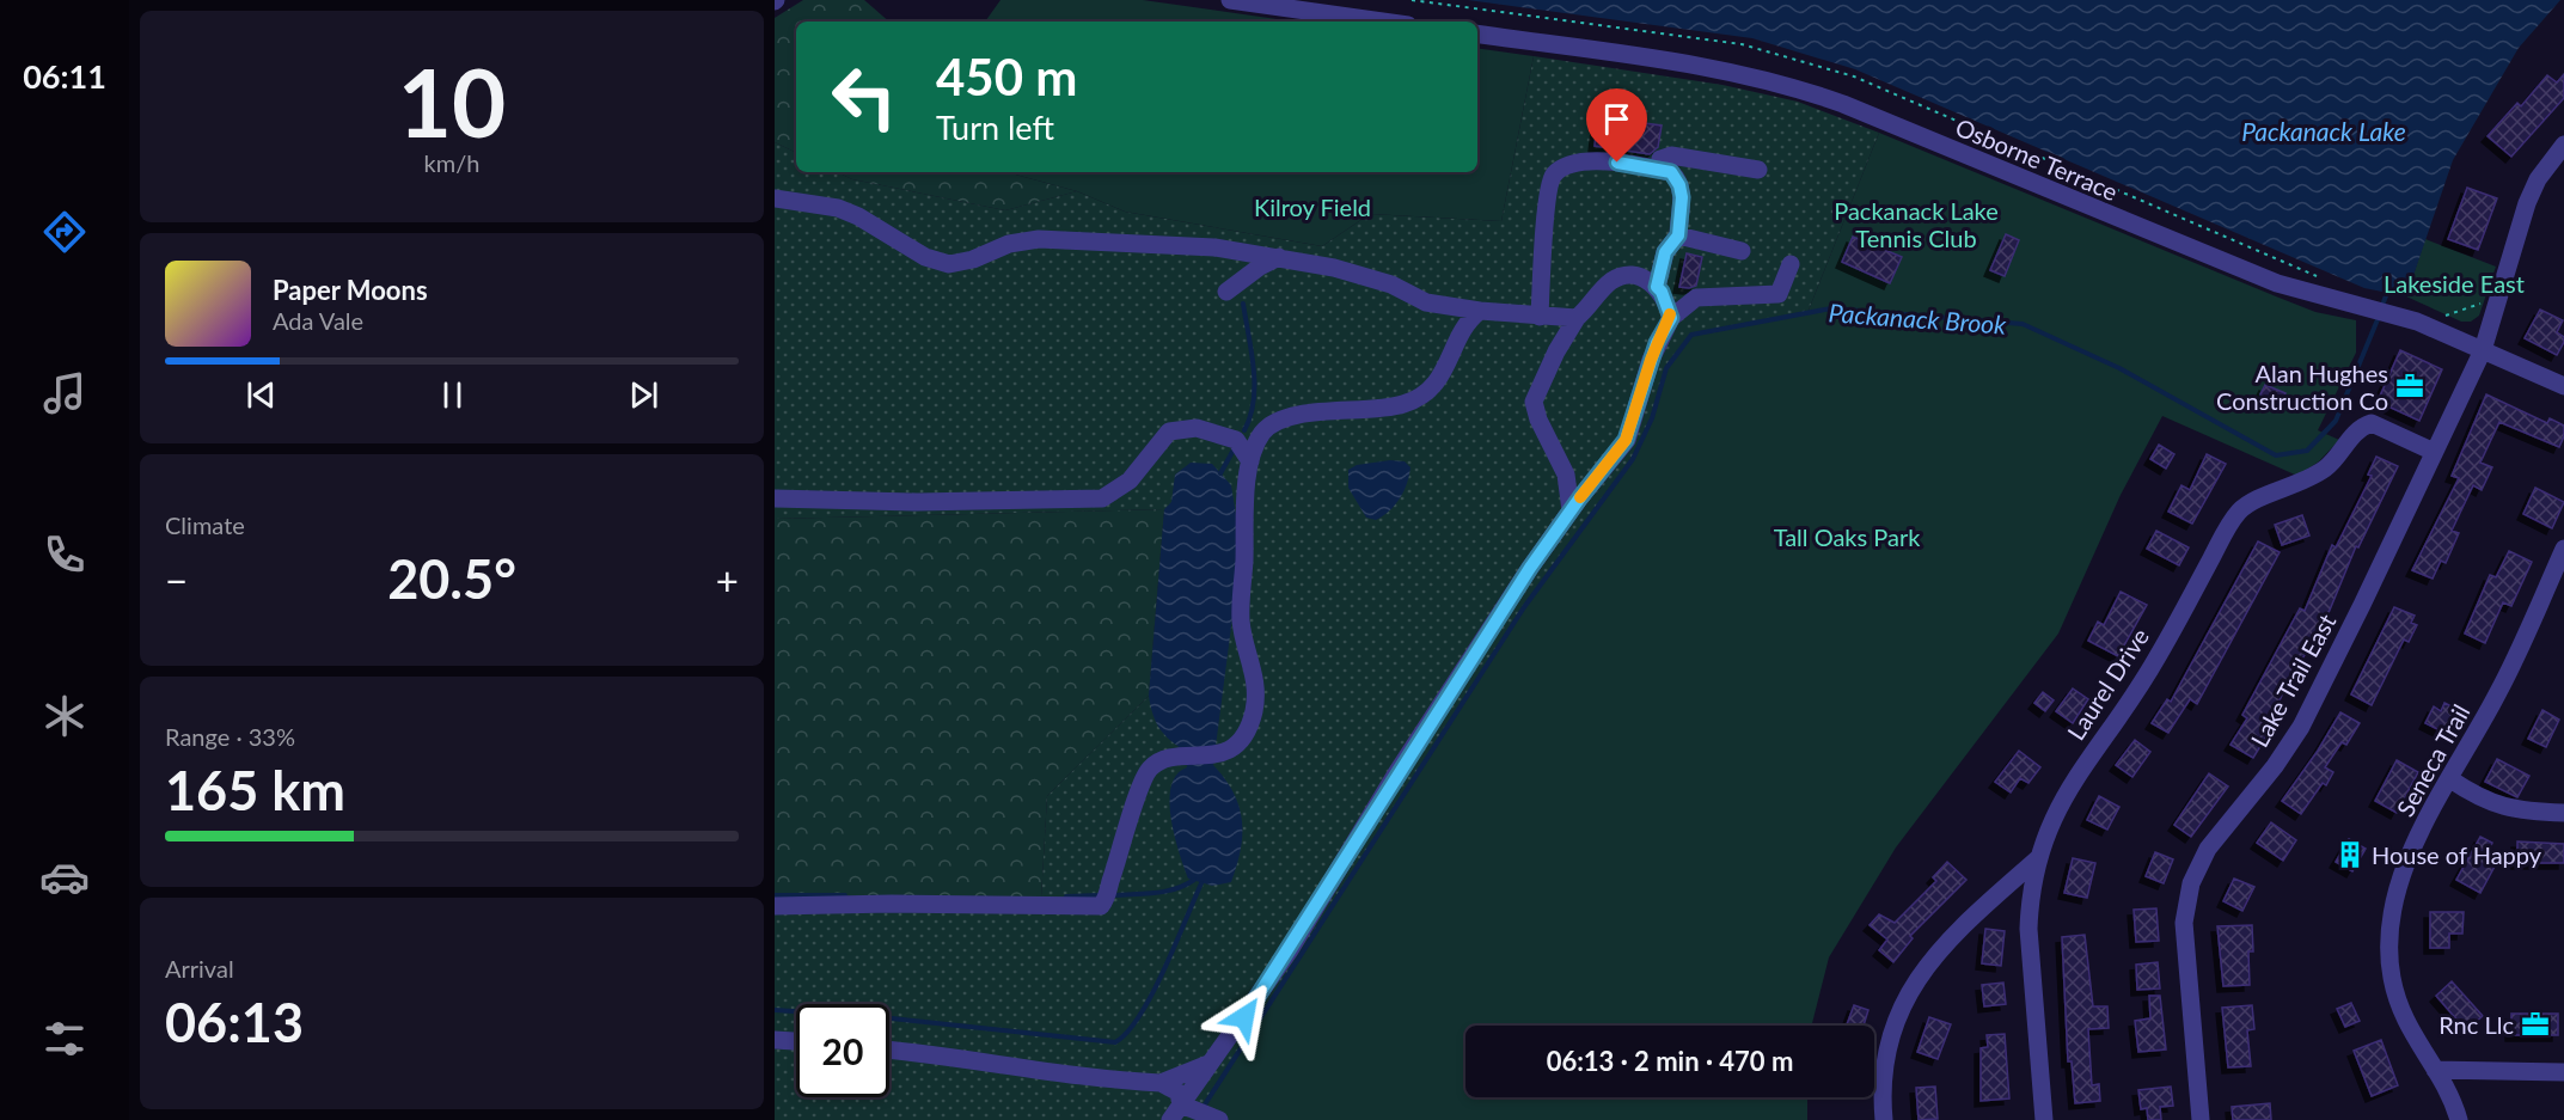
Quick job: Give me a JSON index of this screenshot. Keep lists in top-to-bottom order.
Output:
{
  "streets": {
    "street": [
      "Osborne Terrace",
      "Lake Trail East",
      "Laurel Drive",
      "Seneca Trail"
    ]
  },
  "crossings": [
    ["Osborne Terrace", "Lake Trail East"],
    ["Lake Trail East", "Laurel Drive"]
  ],
  "water": ["Packanack Lake", "Packanack Brook"],
  "parks": [
    "Kilroy Field",
    "Packanack Lake Tennis Club",
    "Lakeside East",
    "Tall Oaks Park"
  ],
  "places": {
    "office": ["Alan Hughes Construction Co", "Rnc Llc"],
    "building": ["House of Happy"]
  },
  "page": {
    "tabs": "06:11",
    "tile": [
      ["10", "km/h"],
      "Climate",
      ["Range · 33%", "165 km"],
      ["Arrival", "06:13"]
    ],
    "turn": ["450 m", "Turn left"],
    "song": ["Paper Moons", "Ada Vale"],
    "heat": ["−", "20.5°", "+"],
    "limit": "20",
    "trip": "06:13 · 2 min · 470 m"
  }
}
